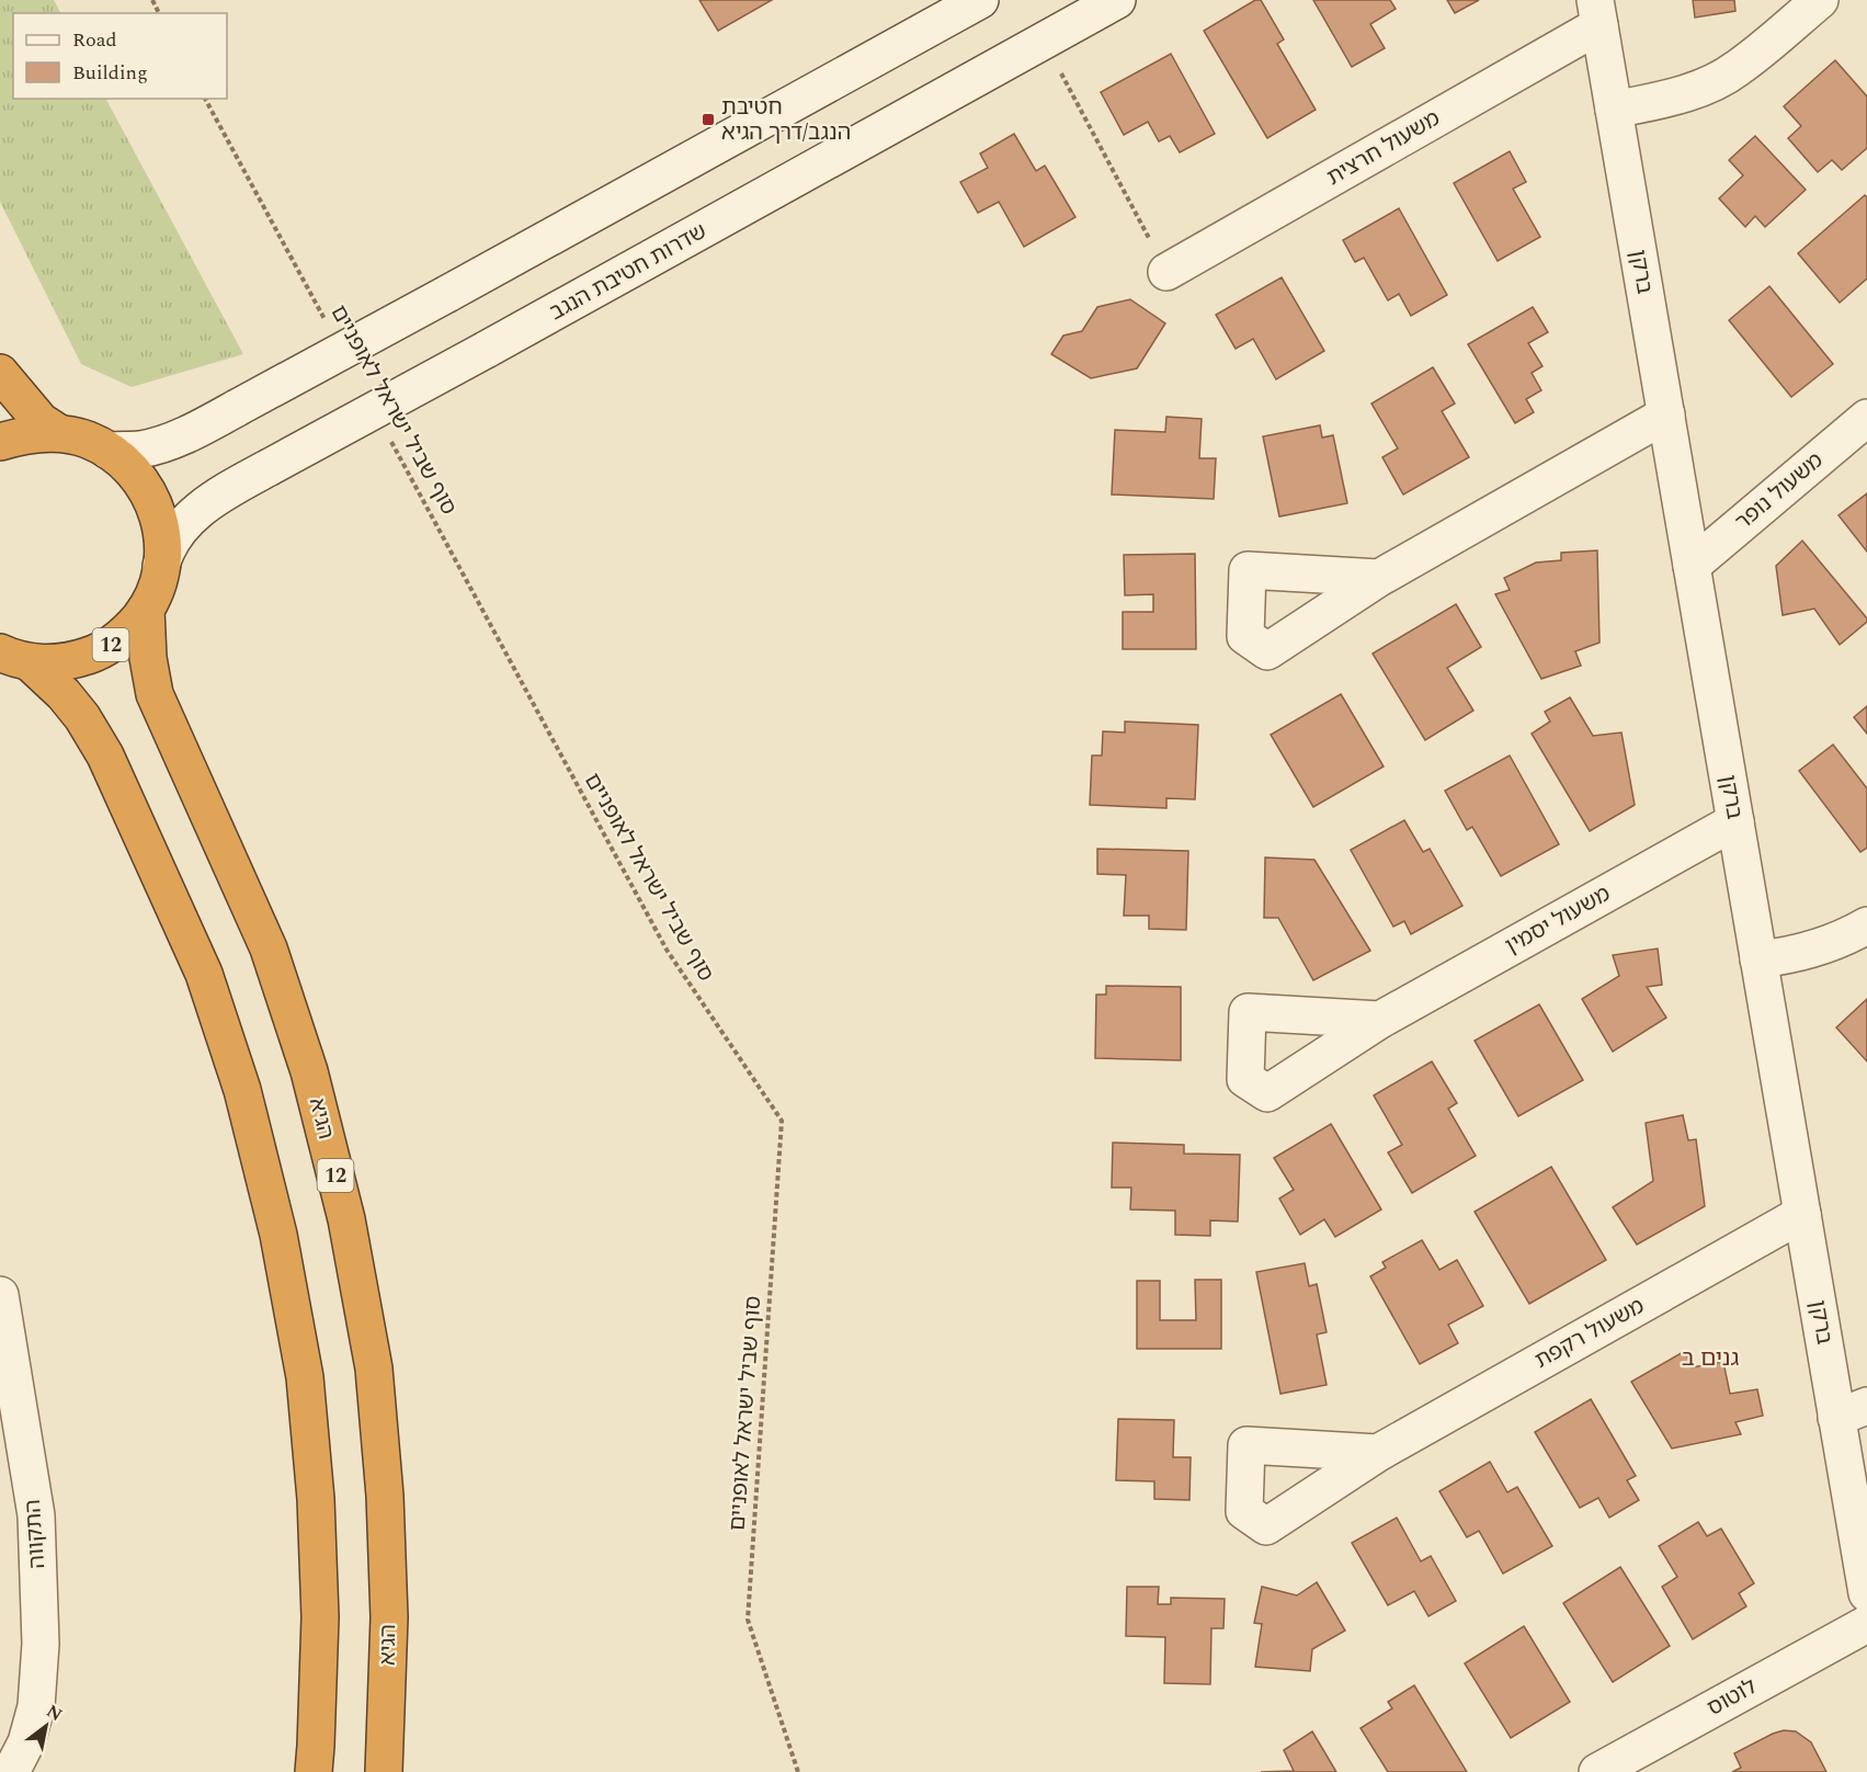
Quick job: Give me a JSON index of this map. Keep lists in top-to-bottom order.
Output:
{
  "streets": {
    "highway": ["12", "הגיא"],
    "street": [
      "משעול חרצית",
      "שדרות חטיבת הנגב",
      "ברקן",
      "משעול נופר",
      "משעול יסמין",
      "משעול רקפת",
      "התקווה",
      "לוטוס"
    ],
    "path": ["סוף שביל ישראל לאופניים"]
  },
  "crossings": [
    ["משעול חרצית", "ברקן"],
    ["שדרות חטיבת הנגב", "12"],
    ["ברקן", "משעול נופר"],
    ["ברקן", "משעול יסמין"],
    ["ברקן", "משעול רקפת"],
    ["12", "הגיא"]
  ],
  "districts": ["גנים ב"],
  "places": {
    "transit": ["חטיבת הנגב/דרך הגיא"]
  },
  "legend": ["Road", "Building"],
  "north": "top right"
}
